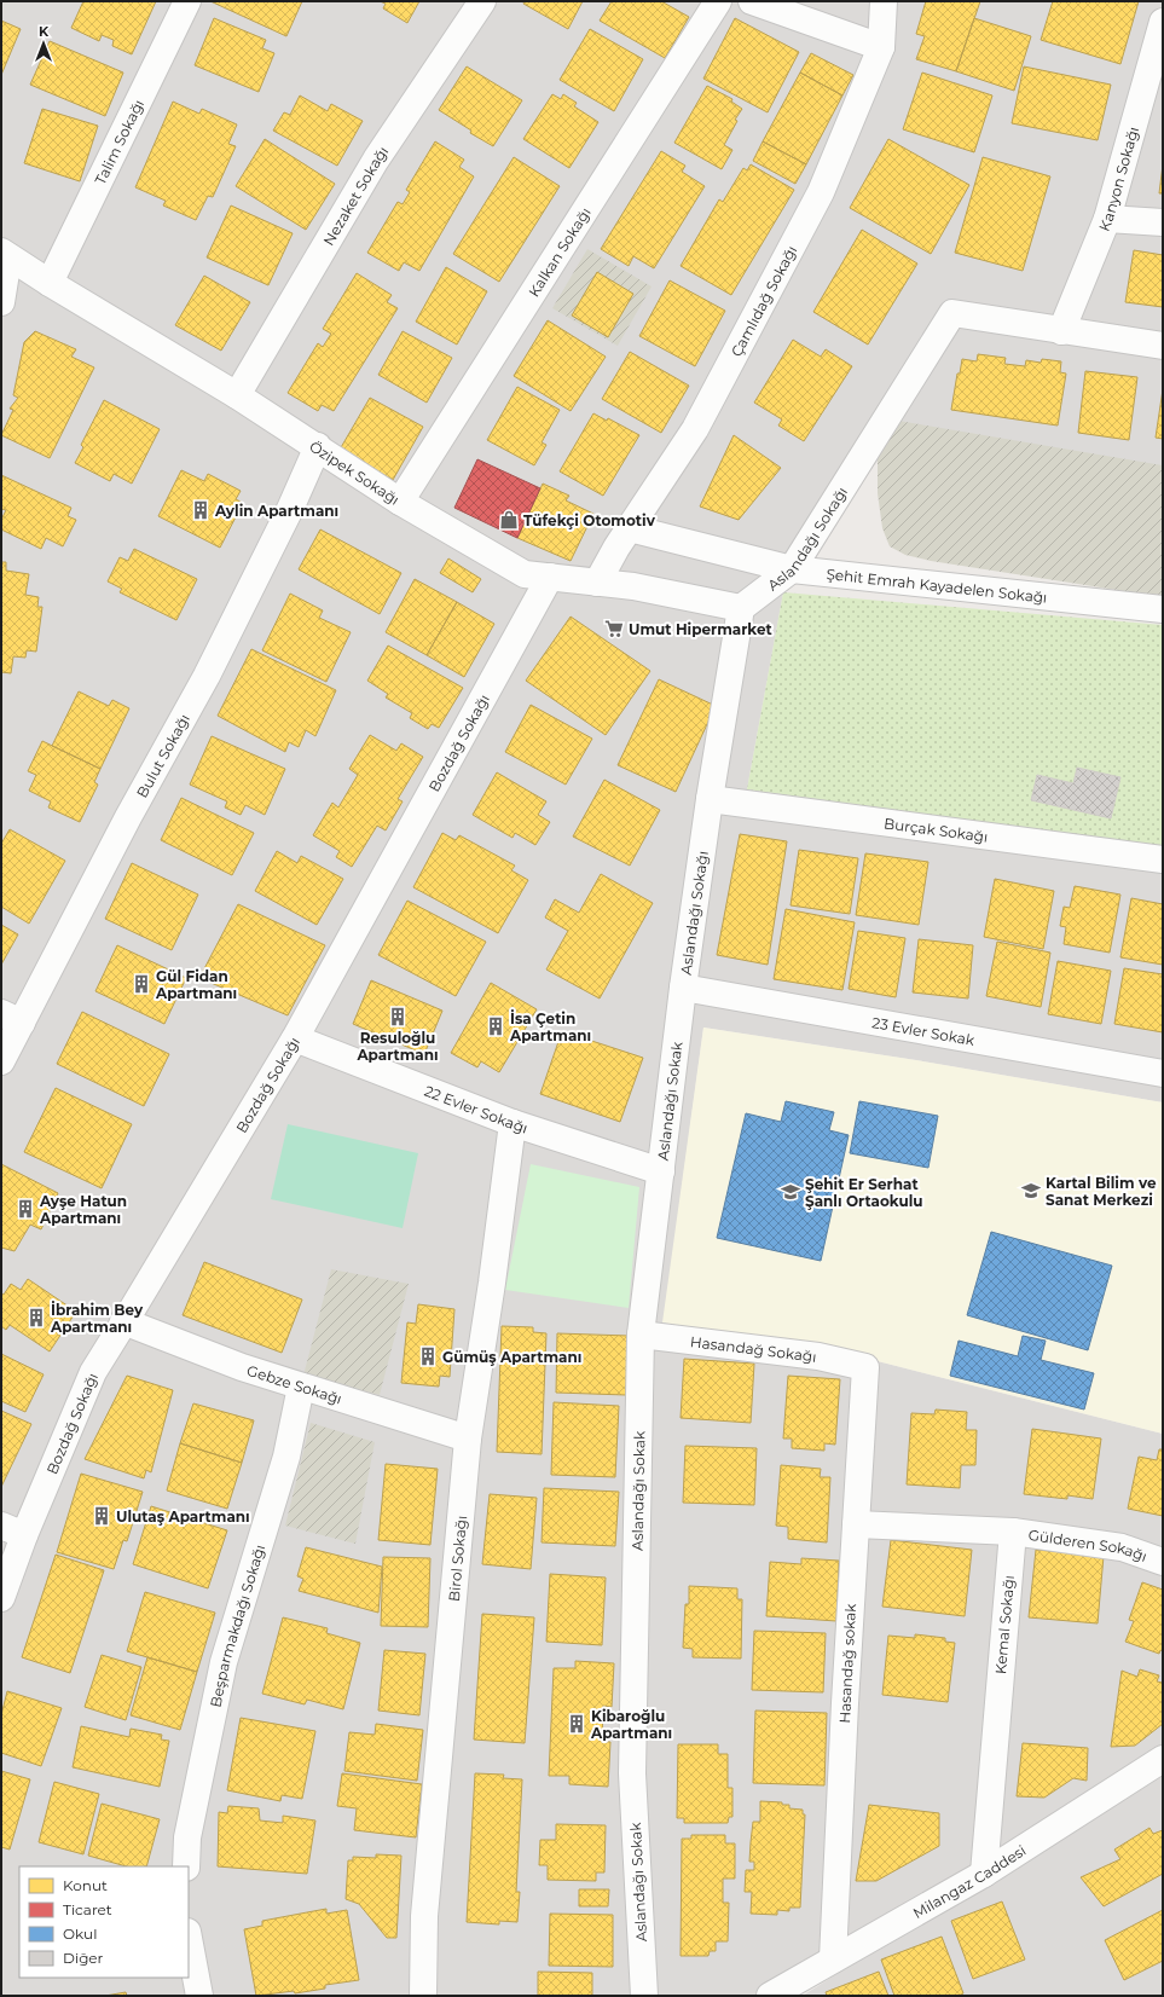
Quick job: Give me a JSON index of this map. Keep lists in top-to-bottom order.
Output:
{
  "streets": {
    "street": [
      "Talim Sokağı",
      "Kanyon Sokağı",
      "Nezaket Sokağı",
      "Kalkan Sokağı",
      "Çamlıdağ Sokağı",
      "Özipek Sokağı",
      "Aslandağı Sokağı",
      "Şehit Emrah Kayadelen Sokağı",
      "Bozdağ Sokağı",
      "Bulut Sokağı",
      "Burçak Sokağı",
      "23 Evler Sokak",
      "Aslandağı Sokak",
      "22 Evler Sokağı",
      "Hasandağ Sokağı",
      "Gebze Sokağı",
      "Gülderen Sokağı",
      "Birol Sokağı",
      "Kemal Sokağı",
      "Beşparmakdağı Sokağı",
      "Hasandağ sokak",
      "Milangaz Caddesi"
    ]
  },
  "crossings": [
    ["Talim Sokağı", "Özipek Sokağı"],
    ["Kanyon Sokağı", "Aslandağı Sokağı"],
    ["Nezaket Sokağı", "Özipek Sokağı"],
    ["Kalkan Sokağı", "Özipek Sokağı"],
    ["Çamlıdağ Sokağı", "Özipek Sokağı"],
    ["Çamlıdağ Sokağı", "Şehit Emrah Kayadelen Sokağı"],
    ["Özipek Sokağı", "Aslandağı Sokağı"],
    ["Özipek Sokağı", "Bozdağ Sokağı"],
    ["Özipek Sokağı", "Bulut Sokağı"],
    ["Aslandağı Sokağı", "Şehit Emrah Kayadelen Sokağı"],
    ["Aslandağı Sokağı", "Burçak Sokağı"],
    ["Aslandağı Sokağı", "23 Evler Sokak"],
    ["Aslandağı Sokağı", "Aslandağı Sokak"],
    ["Bozdağ Sokağı", "22 Evler Sokağı"],
    ["Bozdağ Sokağı", "Gebze Sokağı"],
    ["23 Evler Sokak", "Aslandağı Sokak"],
    ["Aslandağı Sokak", "22 Evler Sokağı"],
    ["Aslandağı Sokak", "Hasandağ Sokağı"],
    ["22 Evler Sokağı", "Birol Sokağı"],
    ["Hasandağ Sokağı", "Hasandağ sokak"],
    ["Gebze Sokağı", "Birol Sokağı"],
    ["Gebze Sokağı", "Beşparmakdağı Sokağı"],
    ["Gülderen Sokağı", "Kemal Sokağı"],
    ["Kemal Sokağı", "Milangaz Caddesi"],
    ["Hasandağ sokak", "Milangaz Caddesi"]
  ],
  "places": {
    "building": [
      "Aylin Apartmanı",
      "Gül Fidan Apartmanı",
      "Resuloğlu Apartmanı",
      "İsa Çetin Apartmanı",
      "Ayşe Hatun Apartmanı",
      "İbrahim Bey Apartmanı",
      "Gümüş Apartmanı",
      "Ulutaş Apartmanı",
      "Kibaroğlu Apartmanı"
    ],
    "shop": ["Tüfekçi Otomotiv"],
    "supermarket": ["Umut Hipermarket"],
    "school or university": ["Kartal Bilim ve Sanat Merkezi", "Şehit Er Serhat Şanlı Ortaokulu"]
  },
  "legend": [
    "Konut",
    "Ticaret",
    "Okul",
    "Diğer"
  ],
  "north": "top"
}
